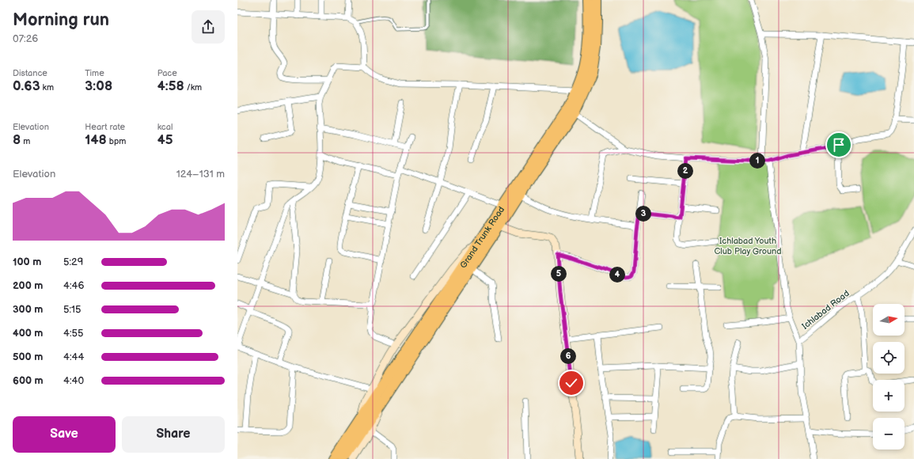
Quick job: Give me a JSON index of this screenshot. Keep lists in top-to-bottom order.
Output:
{
  "streets": {
    "highway": ["Grand Trunk Road"],
    "street": ["Ichlabad Road"]
  },
  "parks": ["Ichlabad Youth Club Play Ground"],
  "north": "right",
  "page": {
    "heading": ["Morning run", "07:26"],
    "stats": [
      ["Distance", "0.63 km"],
      ["Time", "3:08"],
      ["Pace", "4:58 /km"],
      ["Elevation", "8 m"],
      ["Heart rate", "148 bpm"],
      ["kcal", "45"]
    ],
    "pins": [
      "1",
      "2",
      "3",
      "5",
      "4",
      "6"
    ],
    "chart": ["Elevation", "124–131 m"],
    "list": [
      {
        "name": "100 m",
        "note": "5:29"
      },
      {
        "name": "200 m",
        "note": "4:46"
      },
      {
        "name": "300 m",
        "note": "5:15"
      },
      {
        "name": "400 m",
        "note": "4:55"
      },
      {
        "name": "500 m",
        "note": "4:44"
      },
      {
        "name": "600 m",
        "note": "4:40"
      }
    ],
    "map_buttons": ["+", "−"],
    "buttons": ["Save", "Share"]
  }
}
